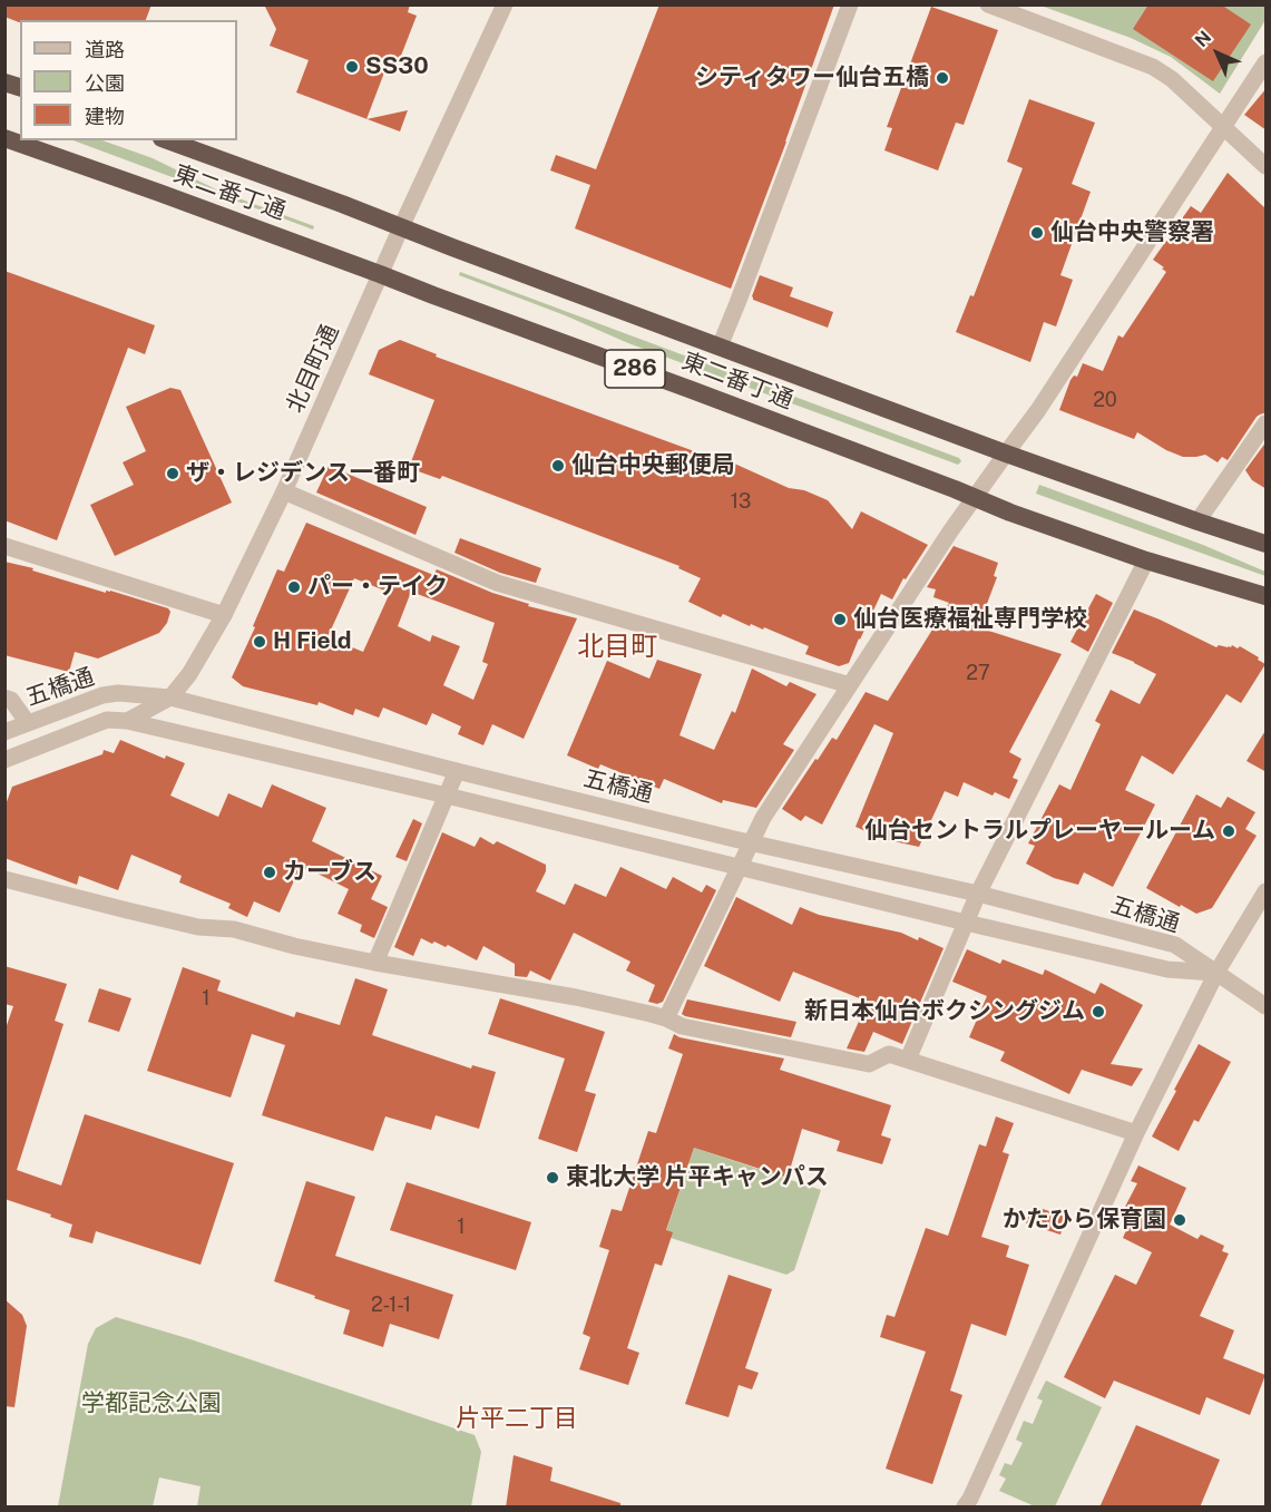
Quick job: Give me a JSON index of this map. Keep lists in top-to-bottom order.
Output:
{
  "streets": {
    "highway": ["東二番丁通", "286"],
    "street": ["北目町通", "五橋通"]
  },
  "crossings": [
    ["東二番丁通", "北目町通"],
    ["北目町通", "五橋通"]
  ],
  "districts": ["北目町", "片平二丁目"],
  "parks": ["学都記念公園"],
  "places": [
    "SS30",
    "シティタワー仙台五橋",
    "仙台中央警察署",
    "仙台中央郵便局",
    "ザ・レジデンス一番町",
    "パー・テイク",
    "仙台医療福祉専門学校",
    "H Field",
    "仙台セントラルプレーヤールーム",
    "カーブス",
    "新日本仙台ボクシングジム",
    "東北大学 片平キャンパス",
    "かたひら保育園"
  ],
  "house_numbers": [
    "20",
    "13",
    "27",
    "1",
    "1",
    "2-1-1"
  ],
  "legend": ["道路", "公園", "建物"],
  "north": "top left"
}
